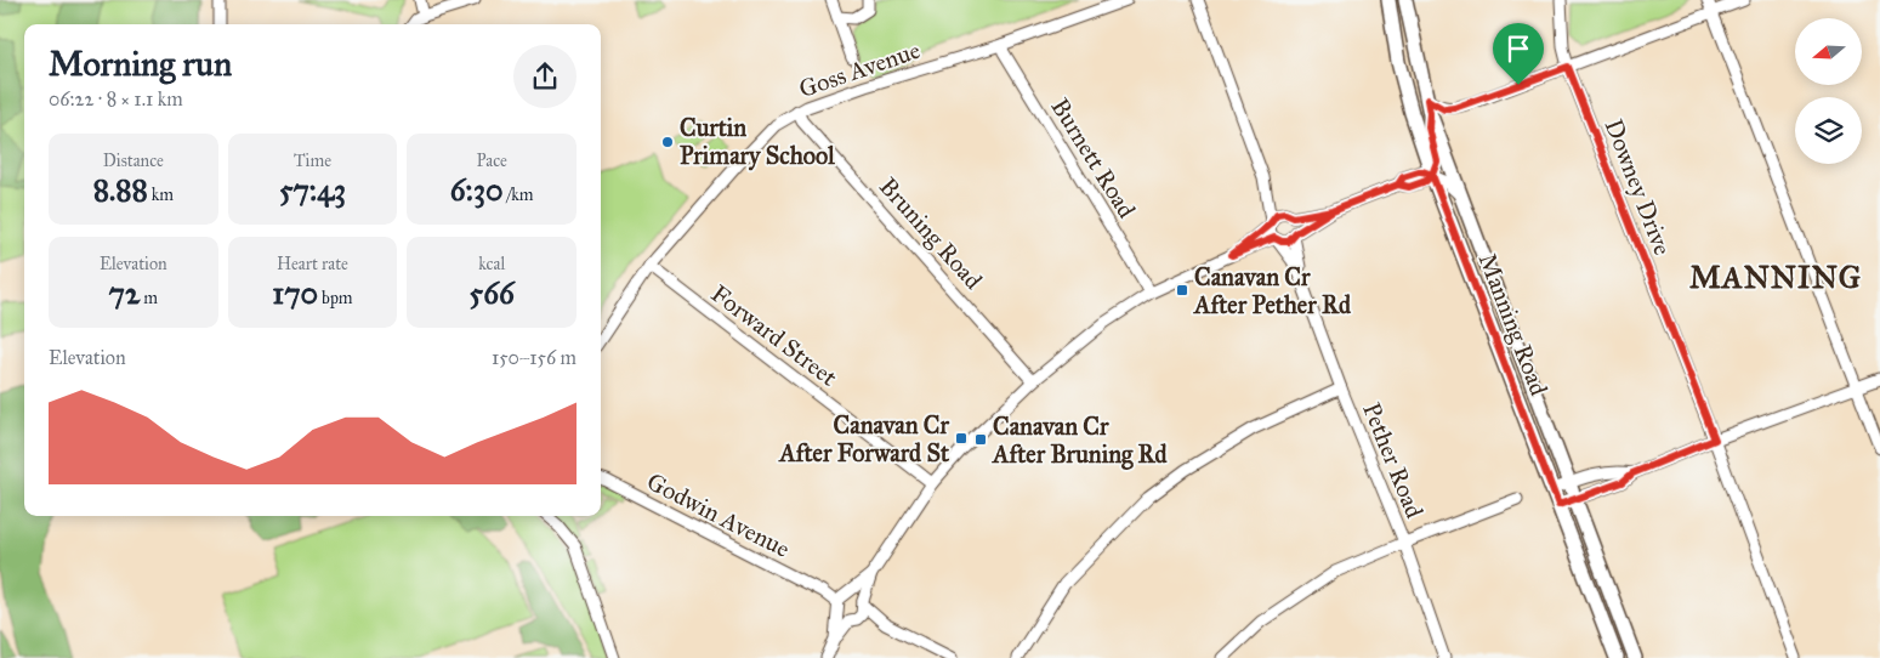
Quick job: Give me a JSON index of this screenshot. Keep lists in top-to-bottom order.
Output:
{
  "streets": {
    "main road": ["Manning Road"],
    "street": [
      "Goss Avenue",
      "Burnett Road",
      "Downey Drive",
      "Bruning Road",
      "Forward Street",
      "Pether Road",
      "Godwin Avenue"
    ]
  },
  "crossings": [
    ["Goss Avenue", "Burnett Road"],
    ["Goss Avenue", "Bruning Road"],
    ["Goss Avenue", "Forward Street"]
  ],
  "districts": ["MANNING"],
  "places": {
    "other": ["Curtin Primary School"],
    "transit": ["Canavan Cr After Pether Rd", "Canavan Cr After Forward St", "Canavan Cr After Bruning Rd"]
  },
  "north": "left",
  "page": {
    "heading": ["Morning run", "06:22 · 8 × 1.1 km"],
    "stats": [
      ["Distance", "8.88 km"],
      ["Time", "57:43"],
      ["Pace", "6:30 /km"],
      ["Elevation", "72 m"],
      ["Heart rate", "170 bpm"],
      ["kcal", "566"]
    ],
    "chart": ["Elevation", "150–156 m"]
  }
}
